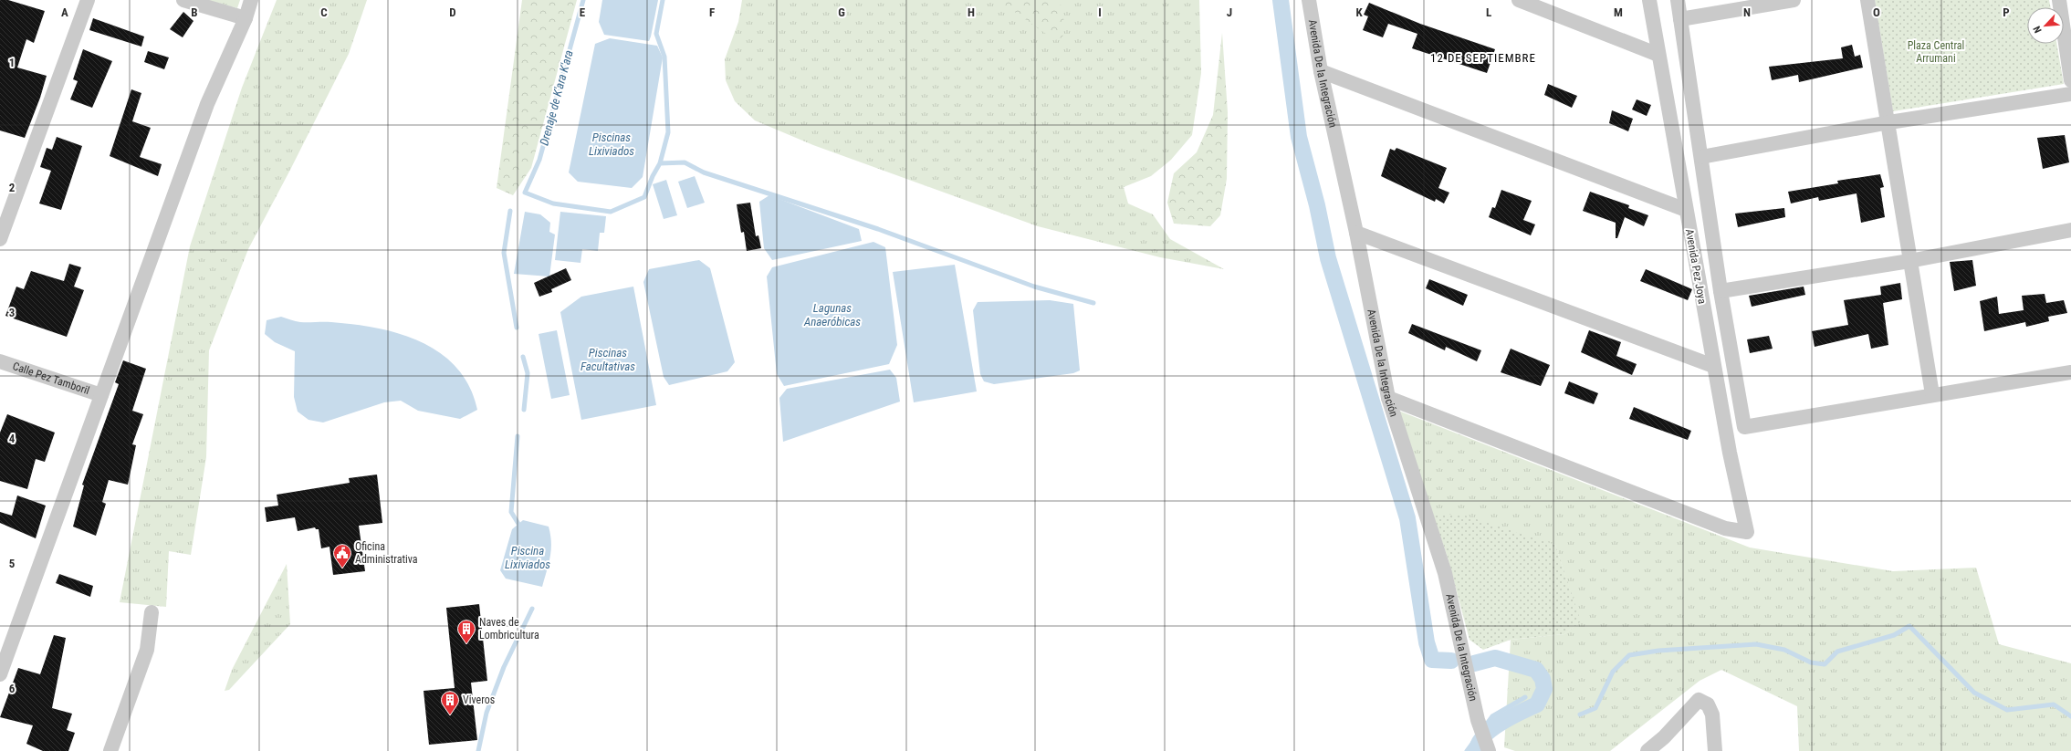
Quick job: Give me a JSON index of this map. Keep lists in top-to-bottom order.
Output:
{
  "streets": {
    "street": ["Avenida De la Integración", "Avenida Pez Joya", "Calle Pez Tamboril"]
  },
  "crossings": [
    ["Avenida De la Integración", "Avenida Pez Joya"]
  ],
  "districts": ["12 DE SEPTIEMBRE"],
  "water": [
    "Drenaje de K'ara K'ara",
    "Piscinas Lixiviados",
    "Lagunas Anaeróbicas",
    "Piscinas Facultativas",
    "Piscina Lixiviados"
  ],
  "parks": ["Plaza Central Arrumani"],
  "places": {
    "public building": ["Oficina Administrativa"],
    "building": ["Naves de Lombricultura", "Viveros"]
  },
  "north": "bottom left",
  "grid": {
    "columns": [
      "A",
      "B",
      "C",
      "D",
      "E",
      "F",
      "G",
      "H",
      "I",
      "J",
      "K",
      "L",
      "M",
      "N",
      "O",
      "P"
    ],
    "rows": [
      "1",
      "2",
      "3",
      "4",
      "5",
      "6"
    ]
  }
}
